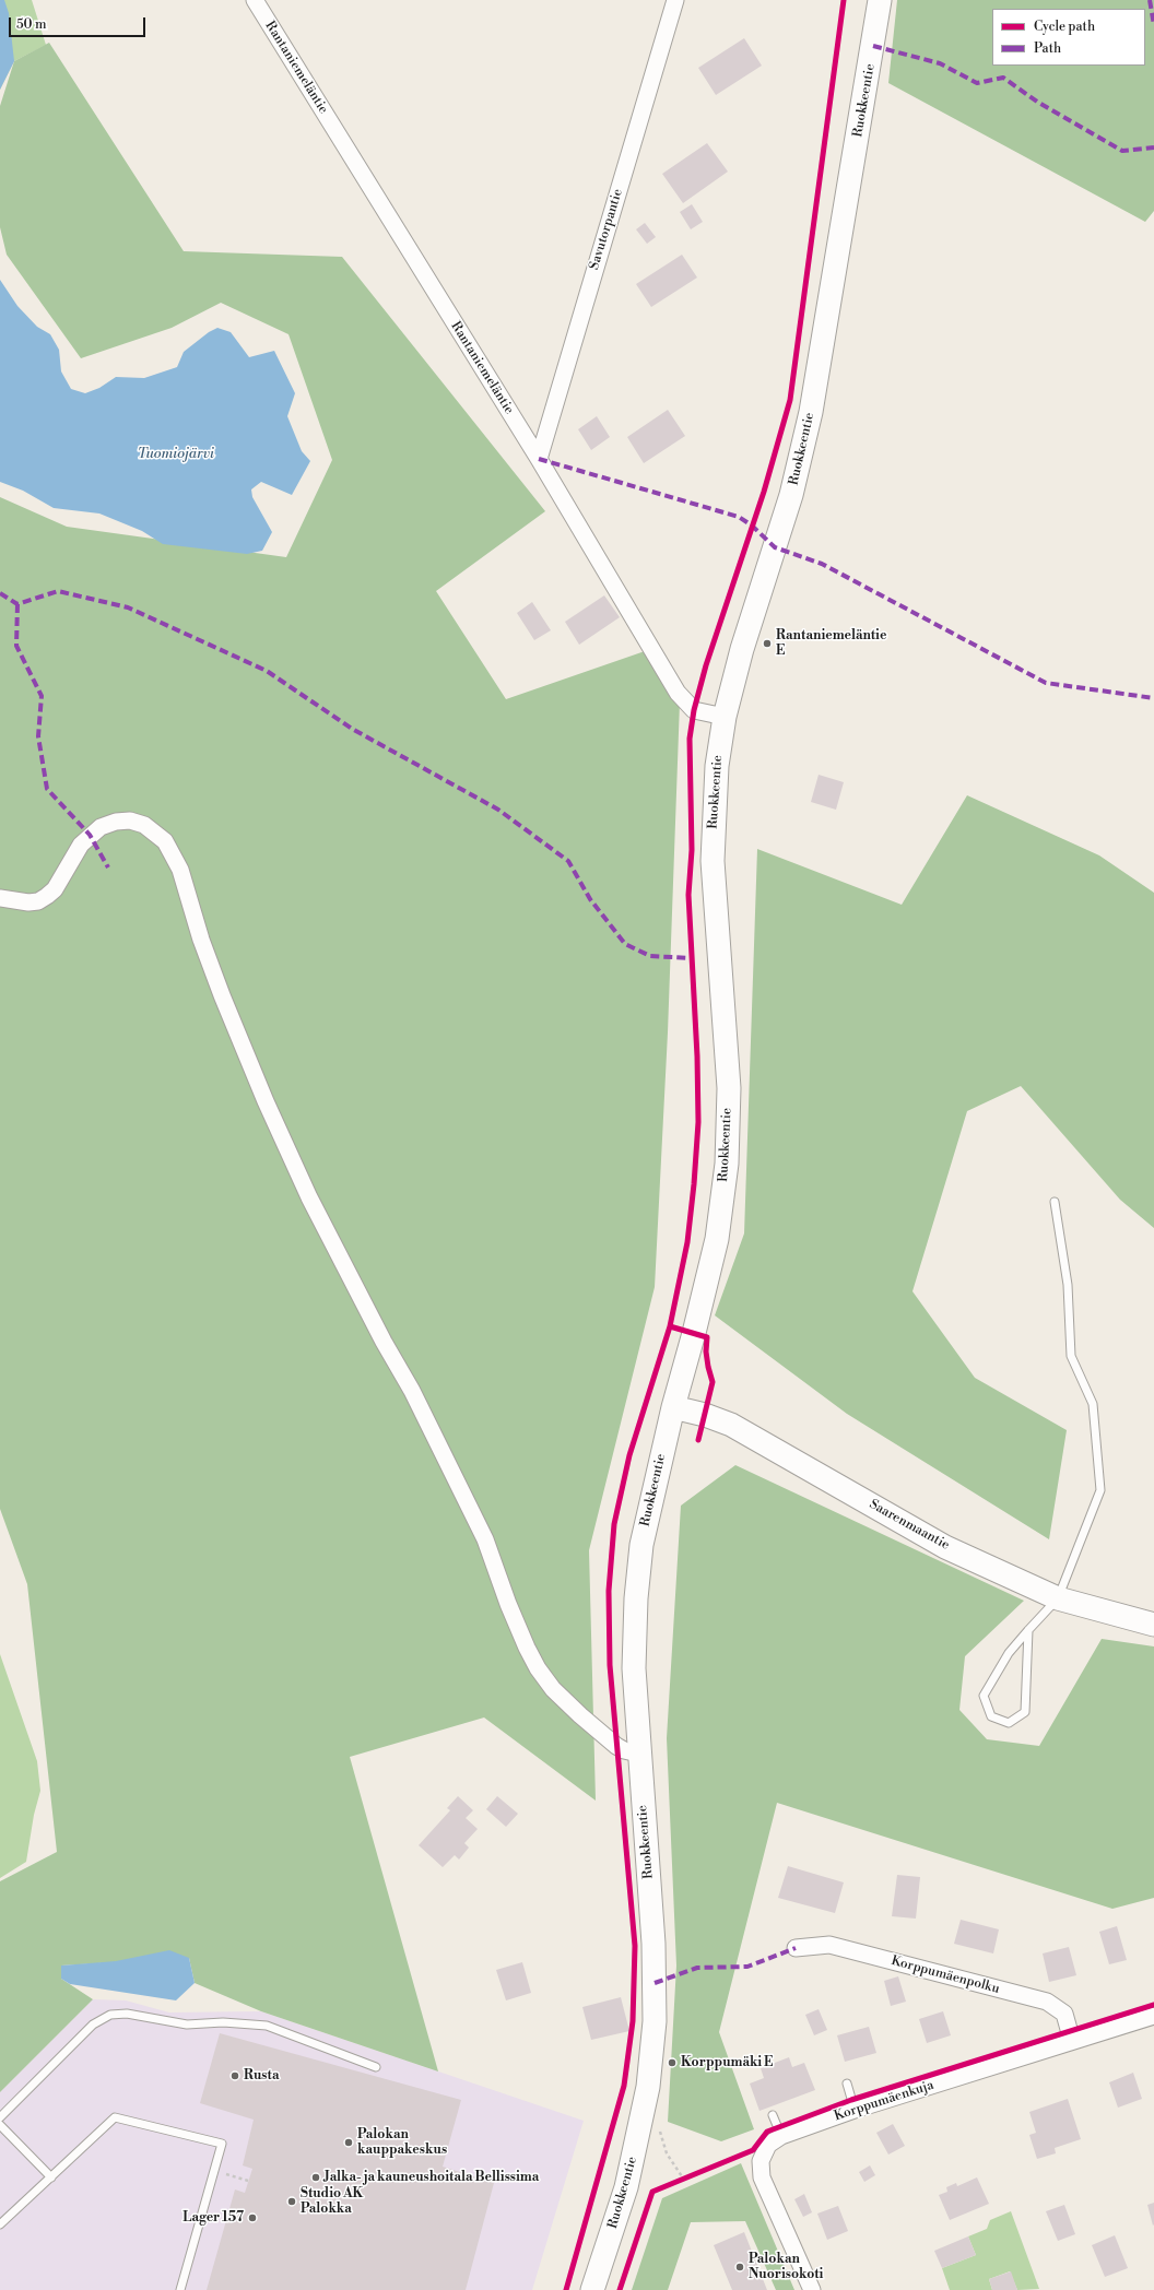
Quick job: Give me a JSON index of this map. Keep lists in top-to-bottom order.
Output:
{
  "streets": {
    "street": [
      "Rantaniemeläntie",
      "Ruokkeentie",
      "Savutorpantie",
      "Saarenmaantie",
      "Korppumäenpolku",
      "Korppumäenkuja"
    ]
  },
  "crossings": [
    ["Rantaniemeläntie", "Ruokkeentie"],
    ["Rantaniemeläntie", "Savutorpantie"],
    ["Ruokkeentie", "Saarenmaantie"],
    ["Korppumäenpolku", "Korppumäenkuja"]
  ],
  "water": ["Tuomiojärvi"],
  "places": [
    "Rantaniemeläntie E",
    "Korppumäki E",
    "Rusta",
    "Palokan kauppakeskus",
    "Jalka- ja kauneushoitala Bellissima",
    "Studio AK Palokka",
    "Lager 157",
    "Palokan Nuorisokoti"
  ],
  "legend": ["Cycle path", "Path"],
  "scale_bar": "50 m"
}
